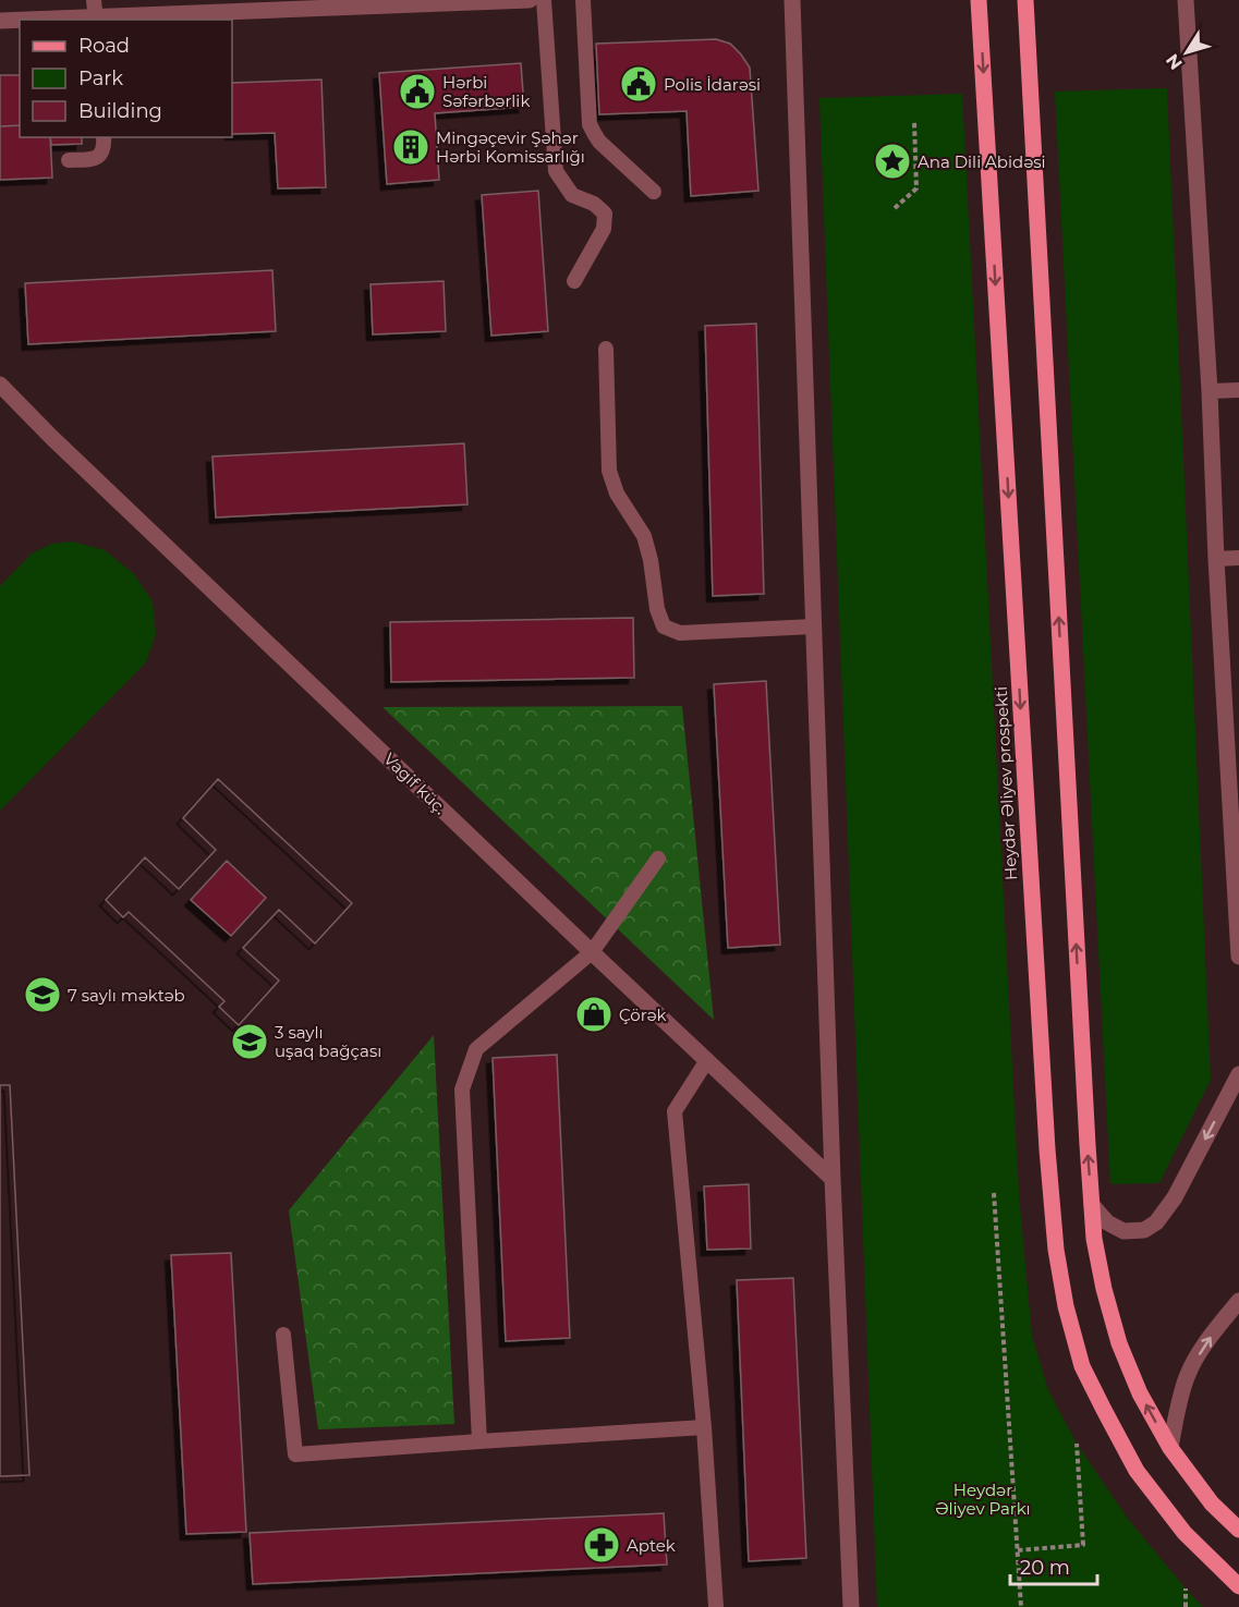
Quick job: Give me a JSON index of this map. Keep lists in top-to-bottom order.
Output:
{
  "streets": {
    "main road": ["Heydər Əliyev prospekti"],
    "street": ["Vagif küç."]
  },
  "parks": ["Heydər Əliyev Parkı"],
  "places": {
    "public building": ["Polis İdarəsi", "Hərbi Səfərbərlik"],
    "building": ["Mingəçevir Şəhər Hərbi Komissarlığı"],
    "place": ["Ana Dili Abidəsi"],
    "school or university": ["7 saylı məktəb", "3 saylı uşaq bağçası"],
    "shop": ["Çörək"],
    "pharmacy": ["Aptek"]
  },
  "legend": ["Road", "Park", "Building"],
  "scale_bar": "20 m",
  "north": "bottom left"
}
